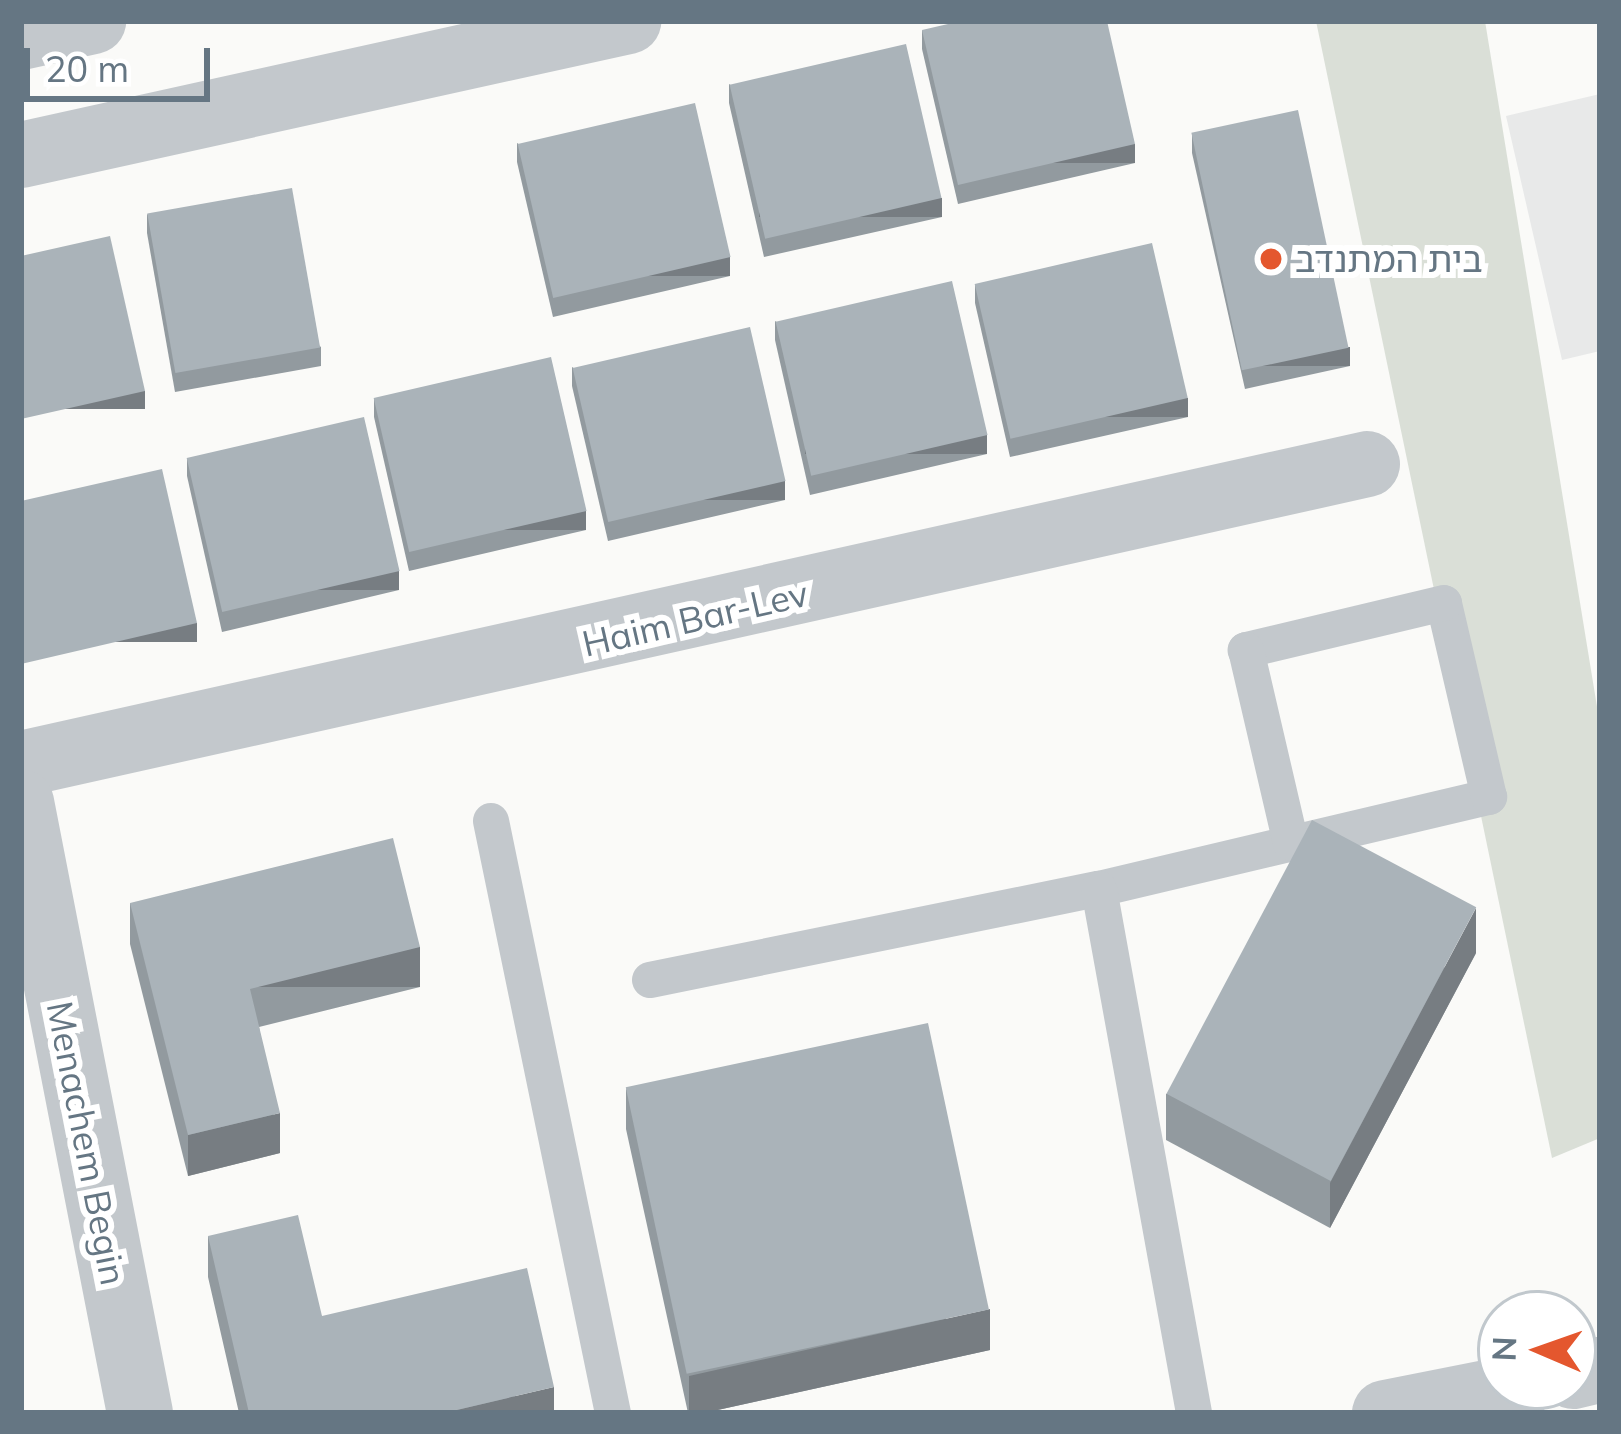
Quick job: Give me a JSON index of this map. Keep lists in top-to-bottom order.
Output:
{
  "streets": {
    "street": ["Haim Bar-Lev", "Menachem Begin"]
  },
  "places": ["בית המתנדב"],
  "scale_bar": "20 m",
  "north": "left"
}
